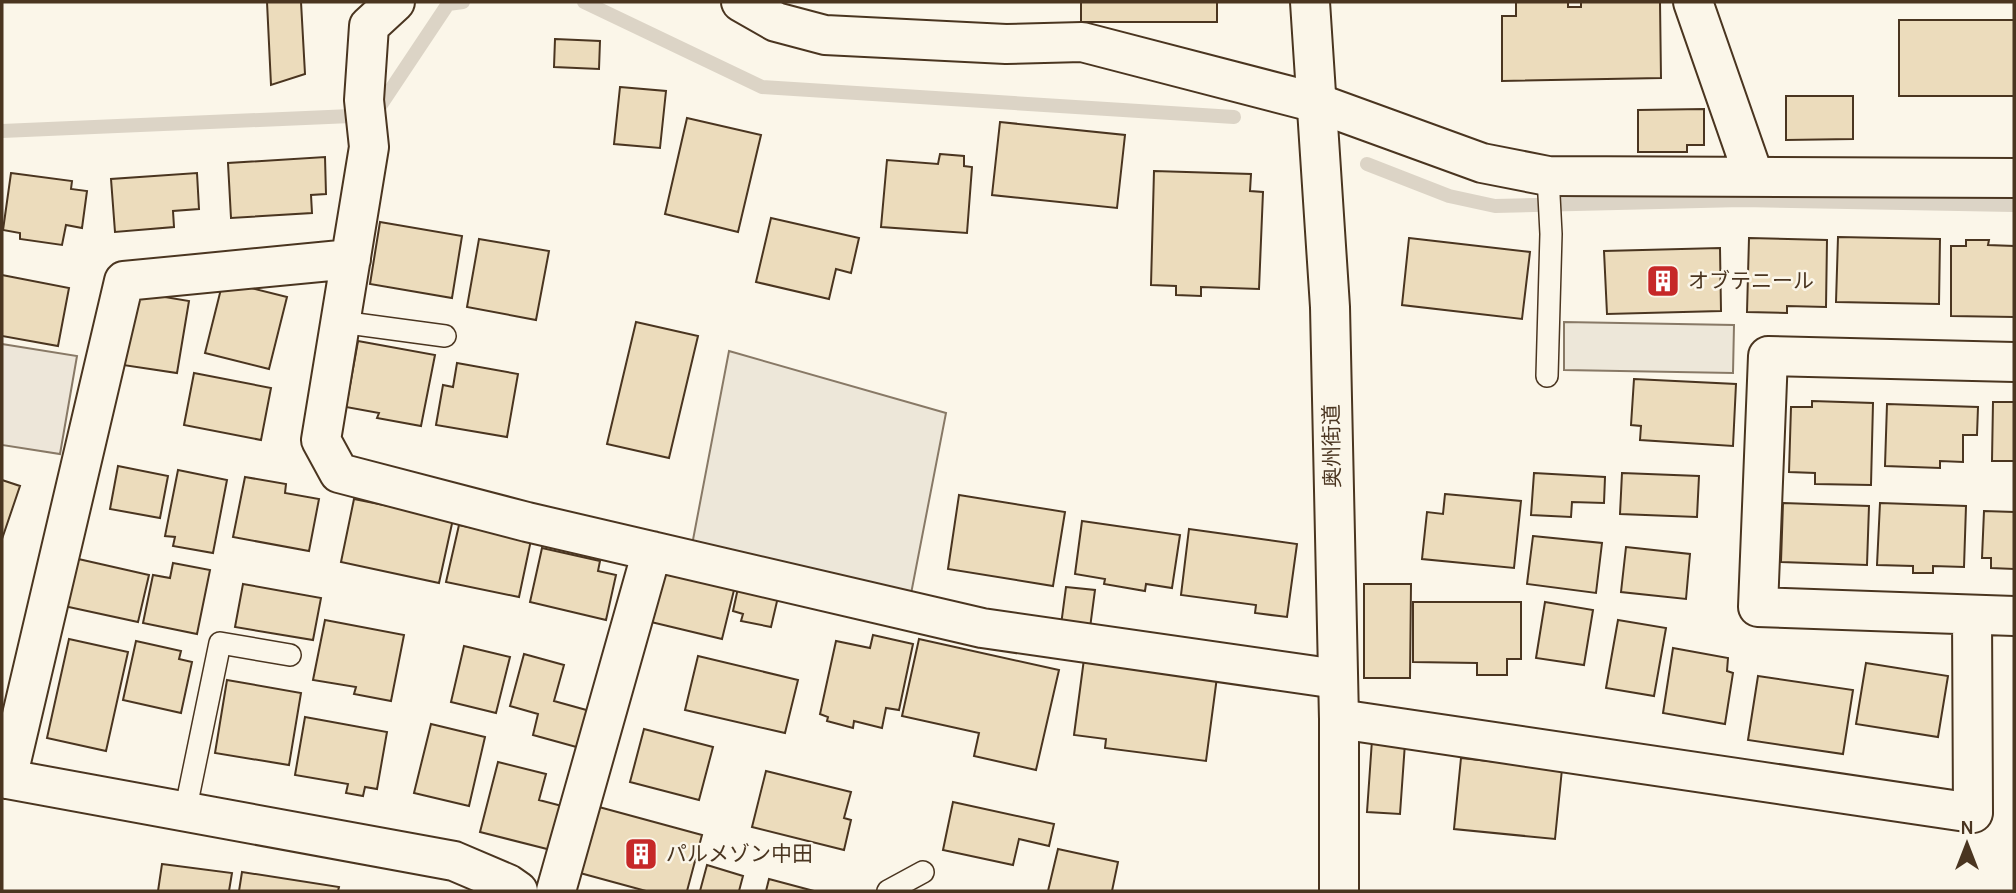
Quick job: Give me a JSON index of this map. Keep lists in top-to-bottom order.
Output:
{
  "streets": {
    "street": ["奥州街道"]
  },
  "places": {
    "building": ["オブテニール", "パルメゾン中田"]
  },
  "north": "top"
}
